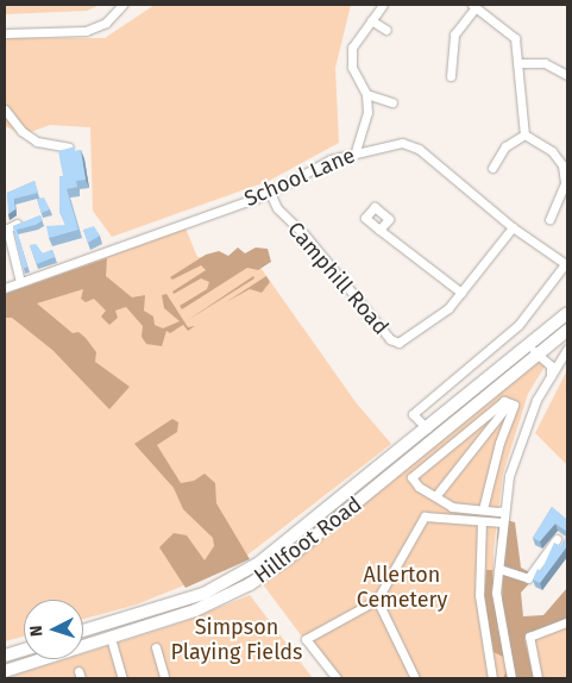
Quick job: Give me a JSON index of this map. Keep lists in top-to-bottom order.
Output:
{
  "streets": {
    "highway": ["Hillfoot Road"],
    "street": ["School Lane", "Camphill Road"]
  },
  "crossings": [
    ["School Lane", "Camphill Road"]
  ],
  "parks": ["Allerton Cemetery", "Simpson Playing Fields"],
  "north": "left"
}
